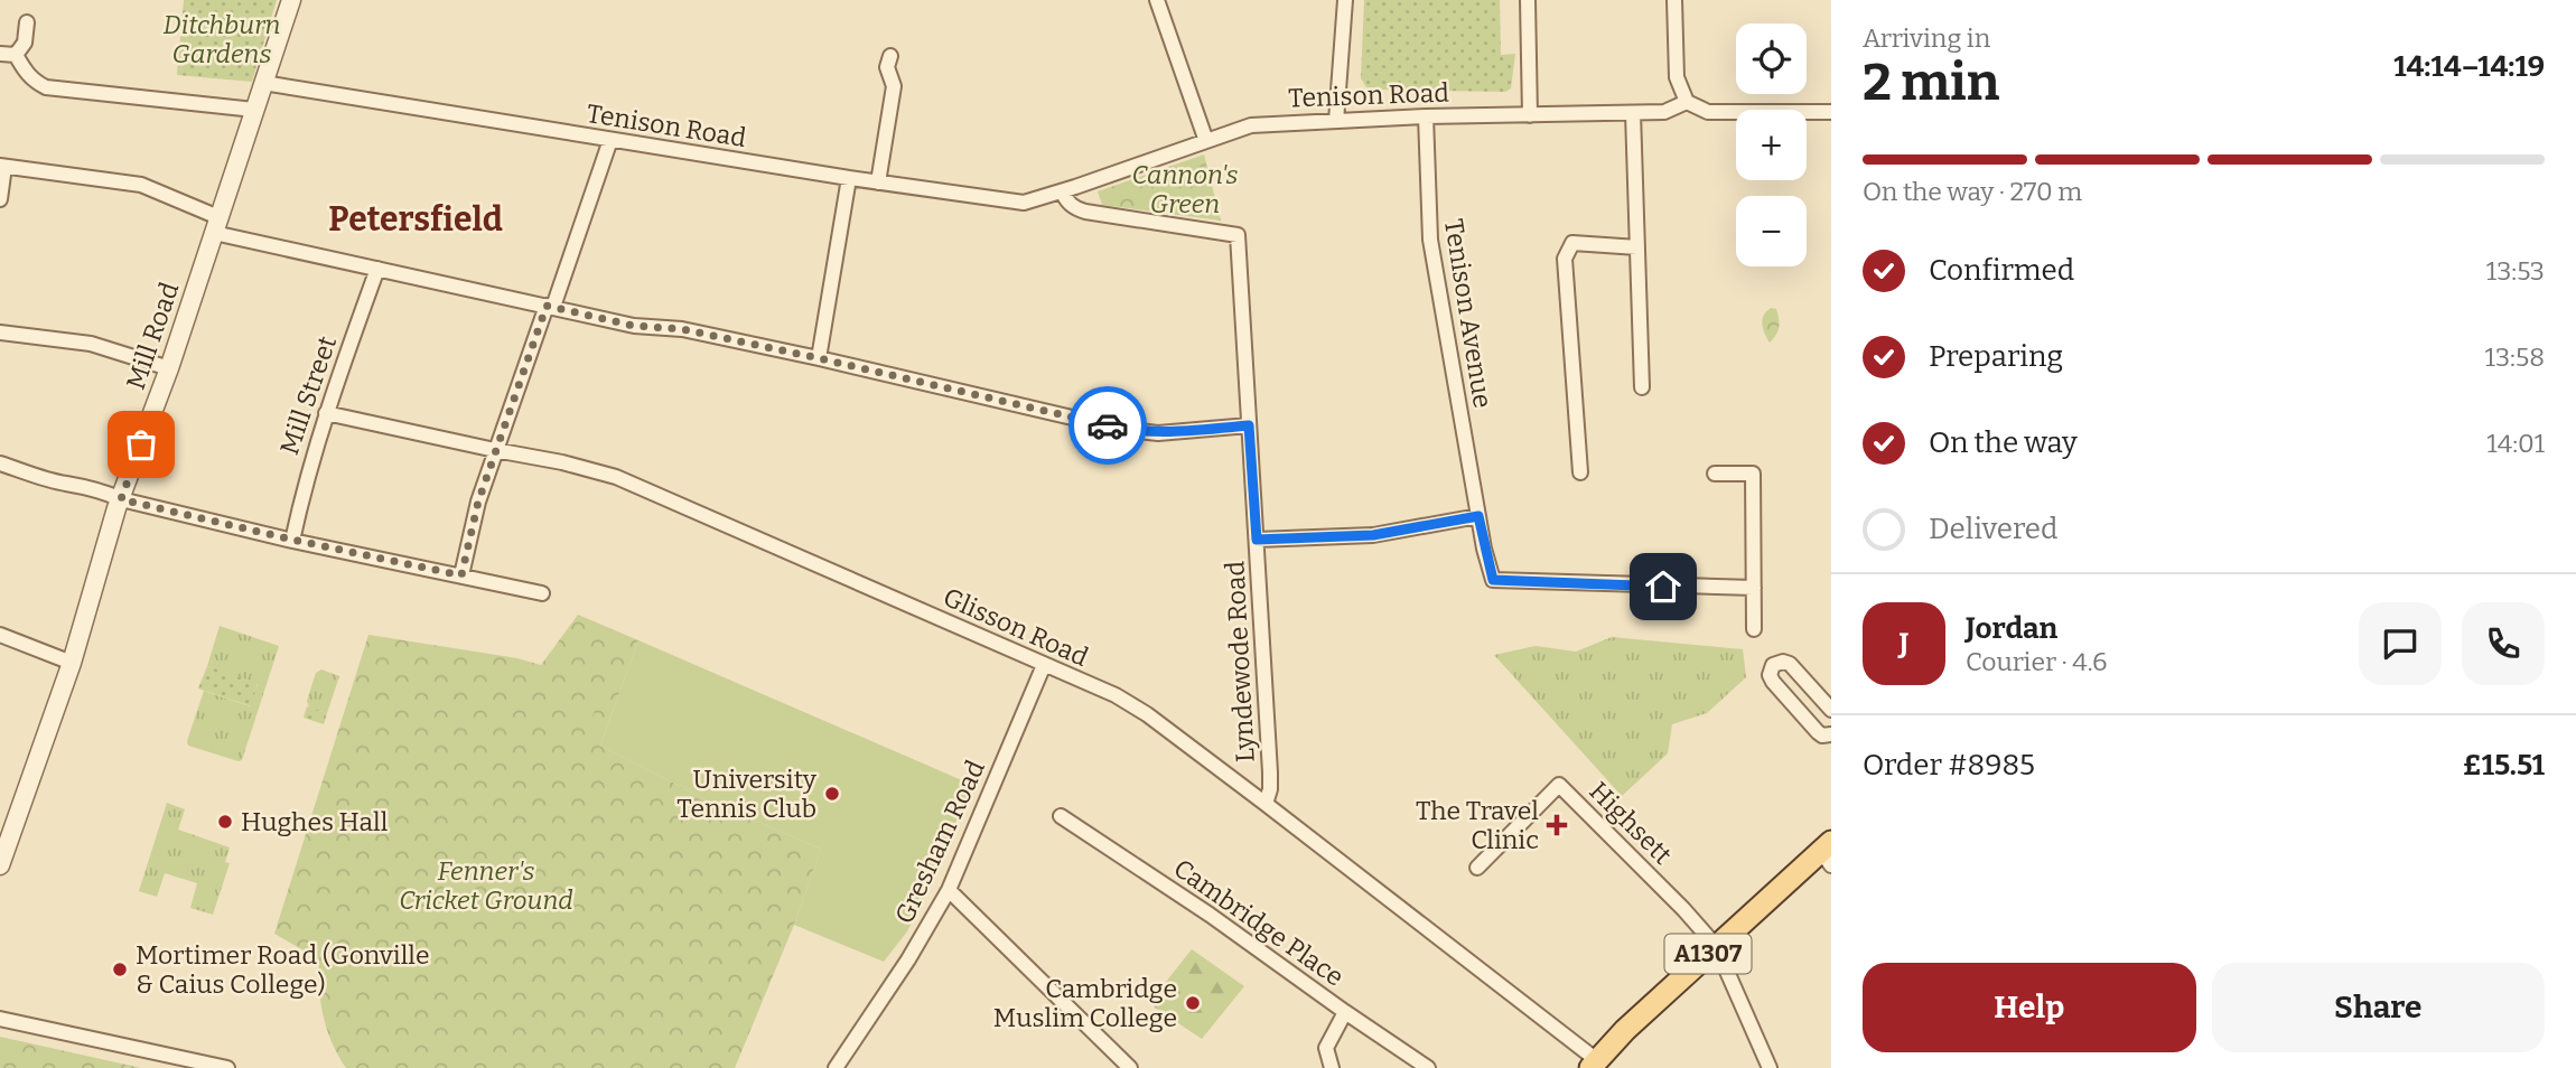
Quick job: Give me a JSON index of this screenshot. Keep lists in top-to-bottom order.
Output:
{
  "streets": {
    "main road": ["A1307"],
    "street": [
      "Tenison Road",
      "Tenison Avenue",
      "Mill Road",
      "Mill Street",
      "Glisson Road",
      "Lyndewode Road",
      "Highsett",
      "Gresham Road",
      "Cambridge Place"
    ]
  },
  "crossings": [
    ["Tenison Road", "Tenison Avenue"],
    ["Tenison Road", "Mill Road"],
    ["Tenison Road", "Lyndewode Road"],
    ["Mill Street", "Glisson Road"],
    ["Glisson Road", "Lyndewode Road"],
    ["Glisson Road", "Gresham Road"],
    ["Glisson Road", "A1307"],
    ["Highsett", "A1307"]
  ],
  "districts": ["Petersfield"],
  "parks": ["Ditchburn Gardens", "Cannon's Green", "Fenner's Cricket Ground"],
  "places": {
    "other": [
      "University Tennis Club",
      "Hughes Hall",
      "Mortimer Road (Gonville & Caius College)",
      "Cambridge Muslim College"
    ],
    "health": ["The Travel Clinic"]
  },
  "page": {
    "heading": ["2 min", "Arriving in", "14:14–14:19"],
    "panel": [
      "Jordan",
      "Courier · 4.6",
      "Order #8985",
      "£15.51"
    ],
    "map_buttons": ["+", "−"],
    "bar": "On the way · 270 m",
    "list": [
      ["Confirmed", "13:53"],
      ["Preparing", "13:58"],
      ["On the way", "14:01"],
      "Delivered"
    ],
    "round": "J",
    "buttons": ["Help", "Share"]
  }
}
